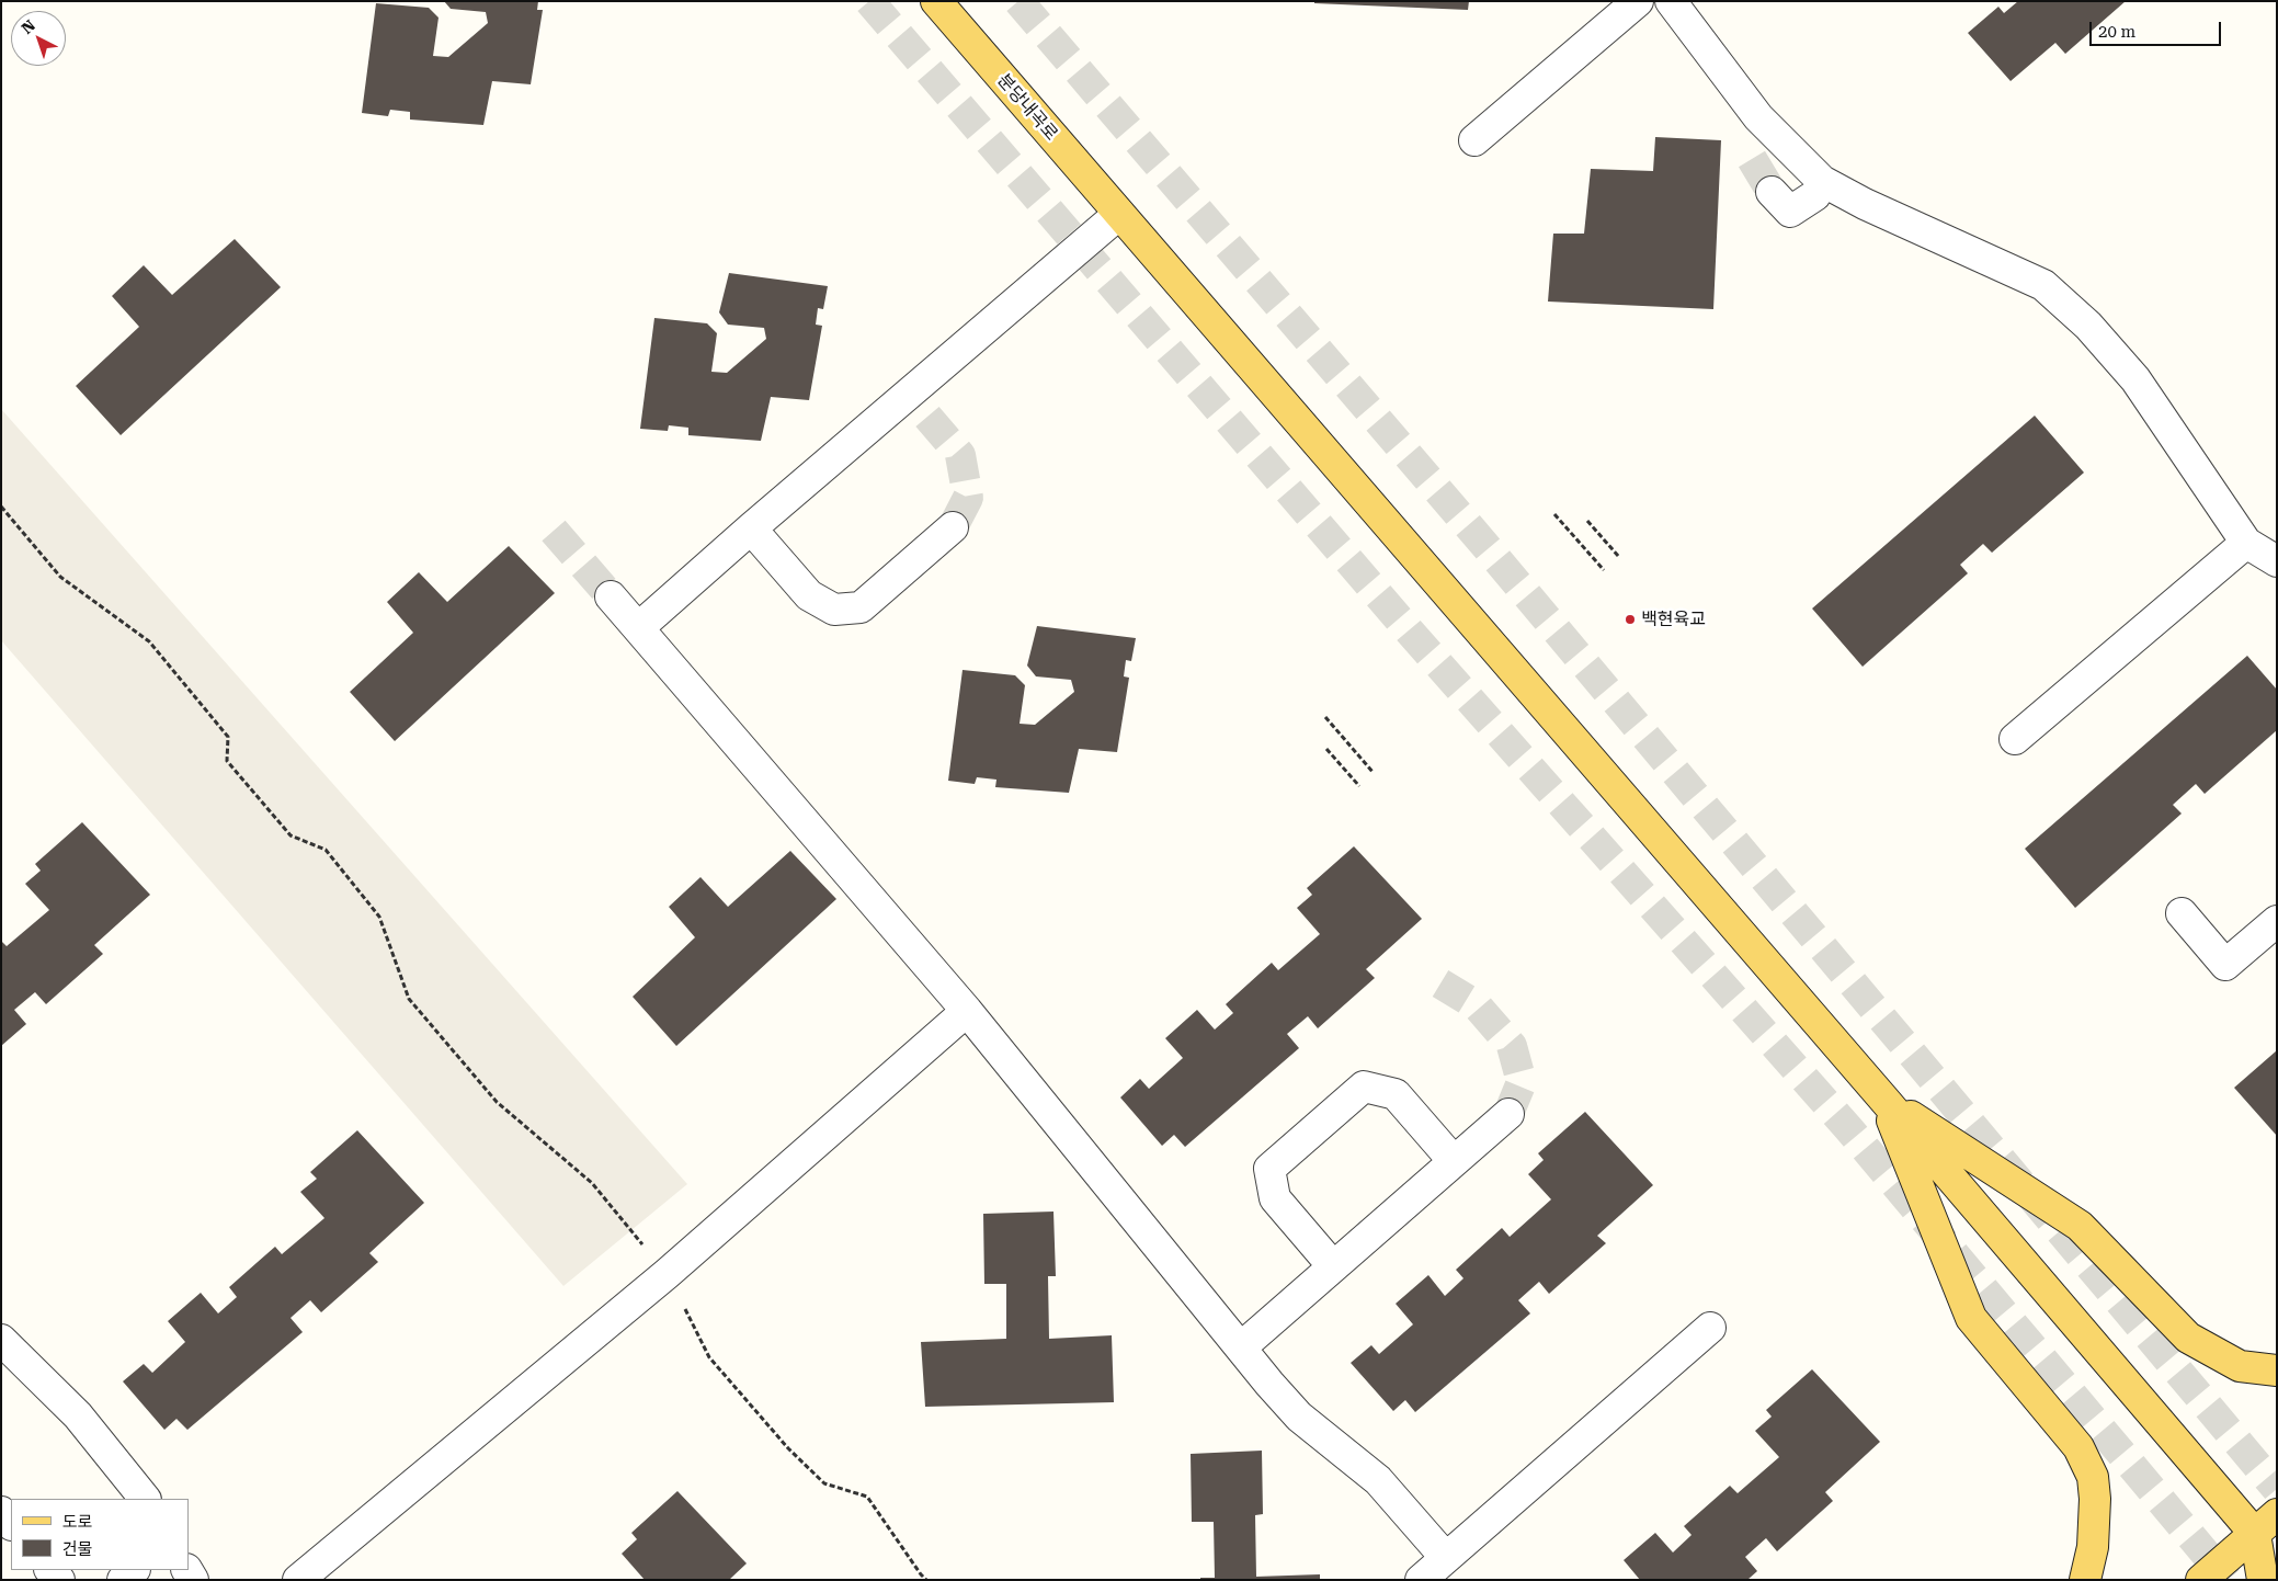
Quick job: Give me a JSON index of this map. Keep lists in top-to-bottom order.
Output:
{
  "streets": {
    "main road": ["분당내곡로"]
  },
  "places": ["백현육교"],
  "legend": ["도로", "건물"],
  "scale_bar": "20 m",
  "north": "top left"
}
